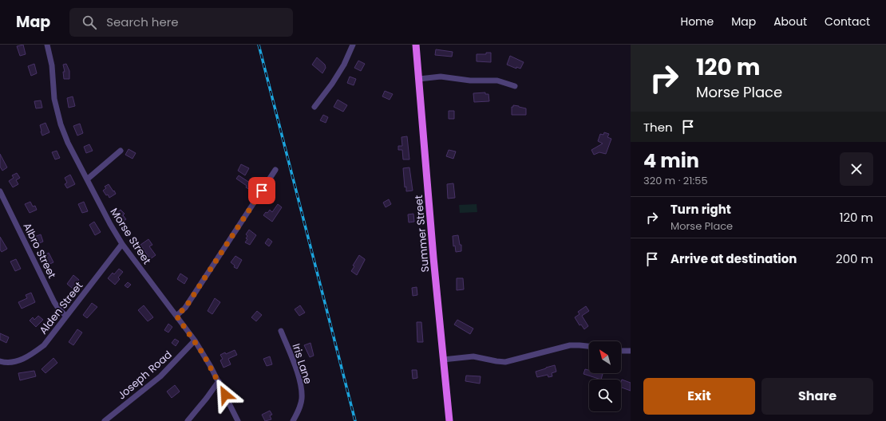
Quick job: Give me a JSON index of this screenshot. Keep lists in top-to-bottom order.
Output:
{
  "streets": {
    "main road": ["Summer Street"],
    "street": [
      "Morse Street",
      "Albro Street",
      "Alden Street",
      "Iris Lane",
      "Joseph Road"
    ]
  },
  "crossings": [
    ["Morse Street", "Alden Street"],
    ["Morse Street", "Joseph Road"],
    ["Albro Street", "Alden Street"]
  ],
  "north": "top left",
  "page": {
    "header": "Map",
    "search": "Search here",
    "nav": [
      "Home",
      "Map",
      "About",
      "Contact"
    ],
    "turn": ["120 m", "Morse Place"],
    "then": "Then",
    "heading": ["4 min", "320 m · 21:55"],
    "list": [
      {
        "name": "Turn right",
        "note": "Morse Place",
        "value": "120 m"
      },
      {
        "name": "Arrive at destination",
        "value": "200 m"
      }
    ],
    "buttons": ["Exit", "Share"]
  }
}
